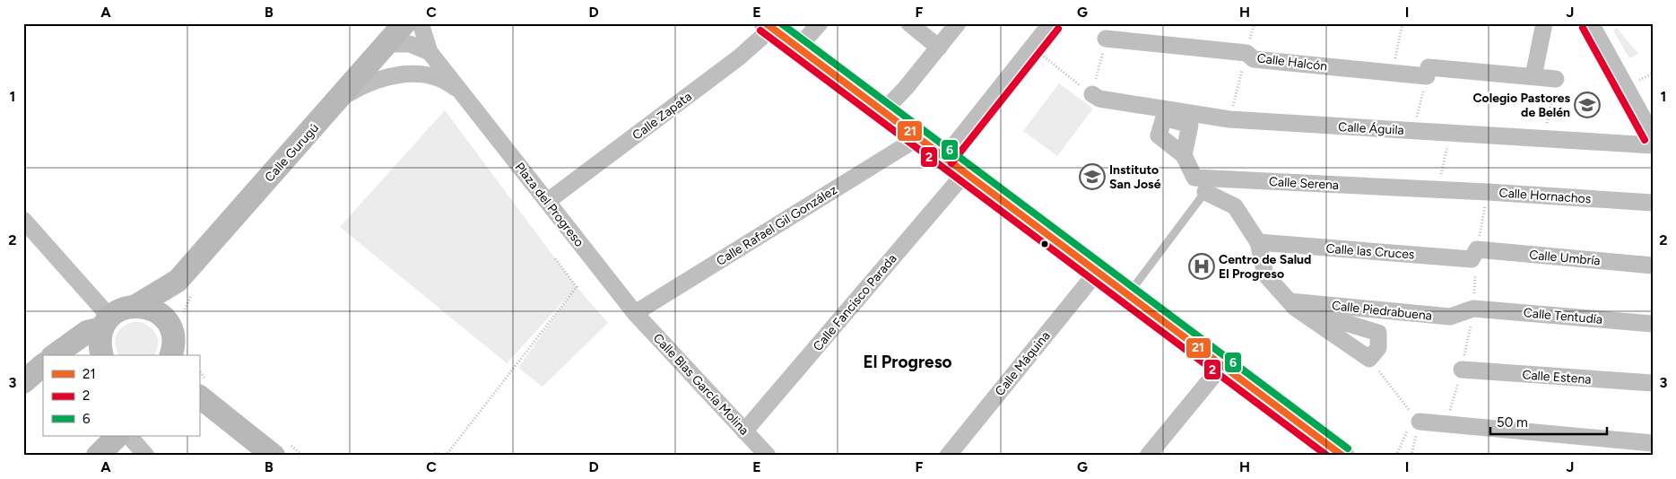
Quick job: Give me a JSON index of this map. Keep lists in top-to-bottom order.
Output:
{
  "streets": {
    "main road": ["Calle Gurugú"],
    "street": [
      "Calle Halcón",
      "Calle Zapata",
      "Calle Águila",
      "Calle Serena",
      "Calle Hornachos",
      "Plaza del Progreso",
      "Calle Rafael Gil González",
      "Calle las Cruces",
      "Calle Umbría",
      "Calle Fancisco Parada",
      "Calle Piedrabuena",
      "Calle Tentudía",
      "Calle Máquina",
      "Calle Estena",
      "Calle Blas García Molina"
    ]
  },
  "crossings": [
    ["Calle Zapata", "Plaza del Progreso"],
    ["Calle Gurugú", "Plaza del Progreso"],
    ["Calle Serena", "Calle Hornachos"],
    ["Plaza del Progreso", "Calle Rafael Gil González"],
    ["Plaza del Progreso", "Calle Blas García Molina"],
    ["Calle Rafael Gil González", "Calle Blas García Molina"],
    ["Calle las Cruces", "Calle Umbría"],
    ["Calle Fancisco Parada", "Calle Blas García Molina"],
    ["Calle Piedrabuena", "Calle Tentudía"]
  ],
  "districts": ["El Progreso"],
  "places": {
    "school or university": ["Colegio Pastores de Belén", "Instituto San José"],
    "hospital": ["Centro de Salud El Progreso"]
  },
  "lines": ["transit line 21", "transit line 6", "transit line 2"],
  "legend": ["21", "2", "6"],
  "scale_bar": "50 m",
  "grid": {
    "columns": [
      "A",
      "B",
      "C",
      "D",
      "E",
      "F",
      "G",
      "H",
      "I",
      "J"
    ],
    "rows": ["1", "2", "3"]
  }
}
